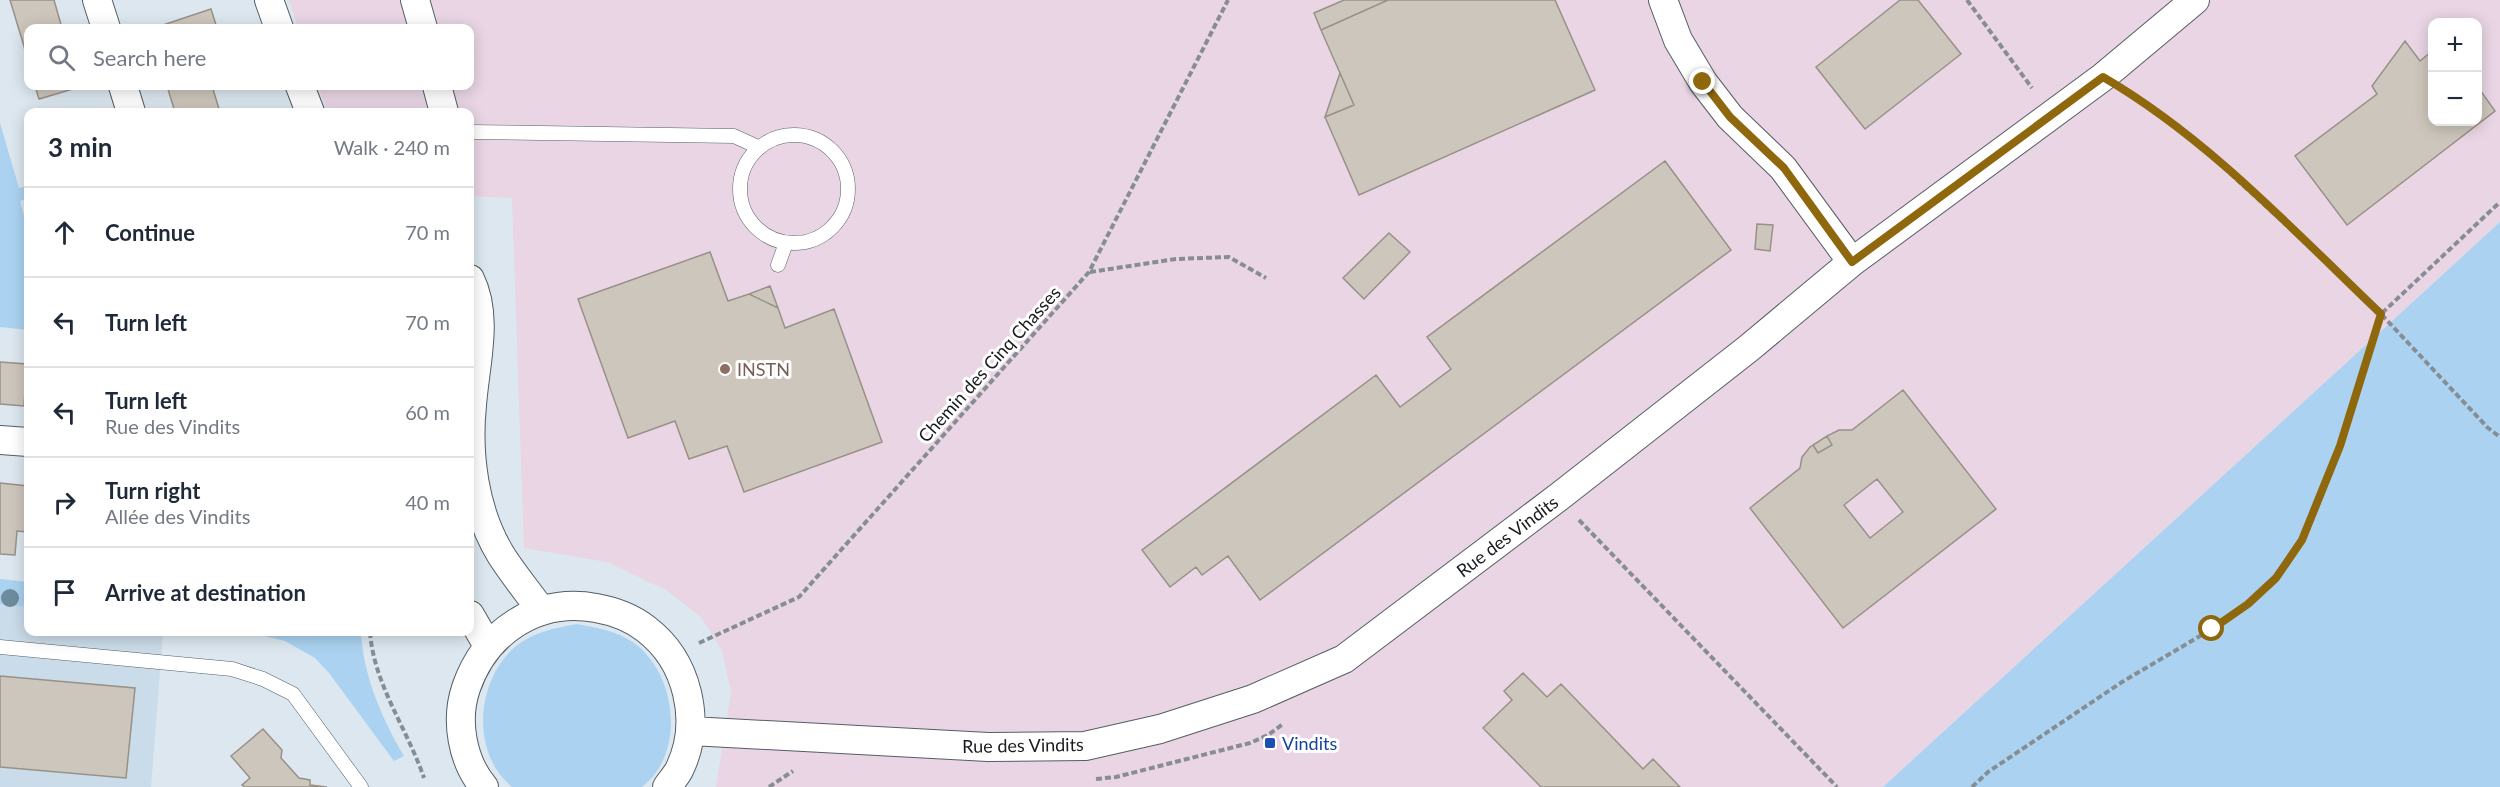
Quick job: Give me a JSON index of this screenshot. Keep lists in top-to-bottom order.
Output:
{
  "streets": {
    "street": ["Rue des Vindits"],
    "path": ["Chemin des Cinq Chasses"]
  },
  "places": {
    "other": ["INSTN"],
    "transit": ["Vindits"]
  },
  "page": {
    "map_buttons": ["+", "−"],
    "search": "Search here",
    "heading": ["3 min", "Walk · 240 m"],
    "list": [
      ["Continue", "70 m"],
      ["Turn left", "70 m"],
      ["Turn left", "Rue des Vindits", "60 m"],
      ["Turn right", "Allée des Vindits", "40 m"],
      "Arrive at destination"
    ]
  }
}
